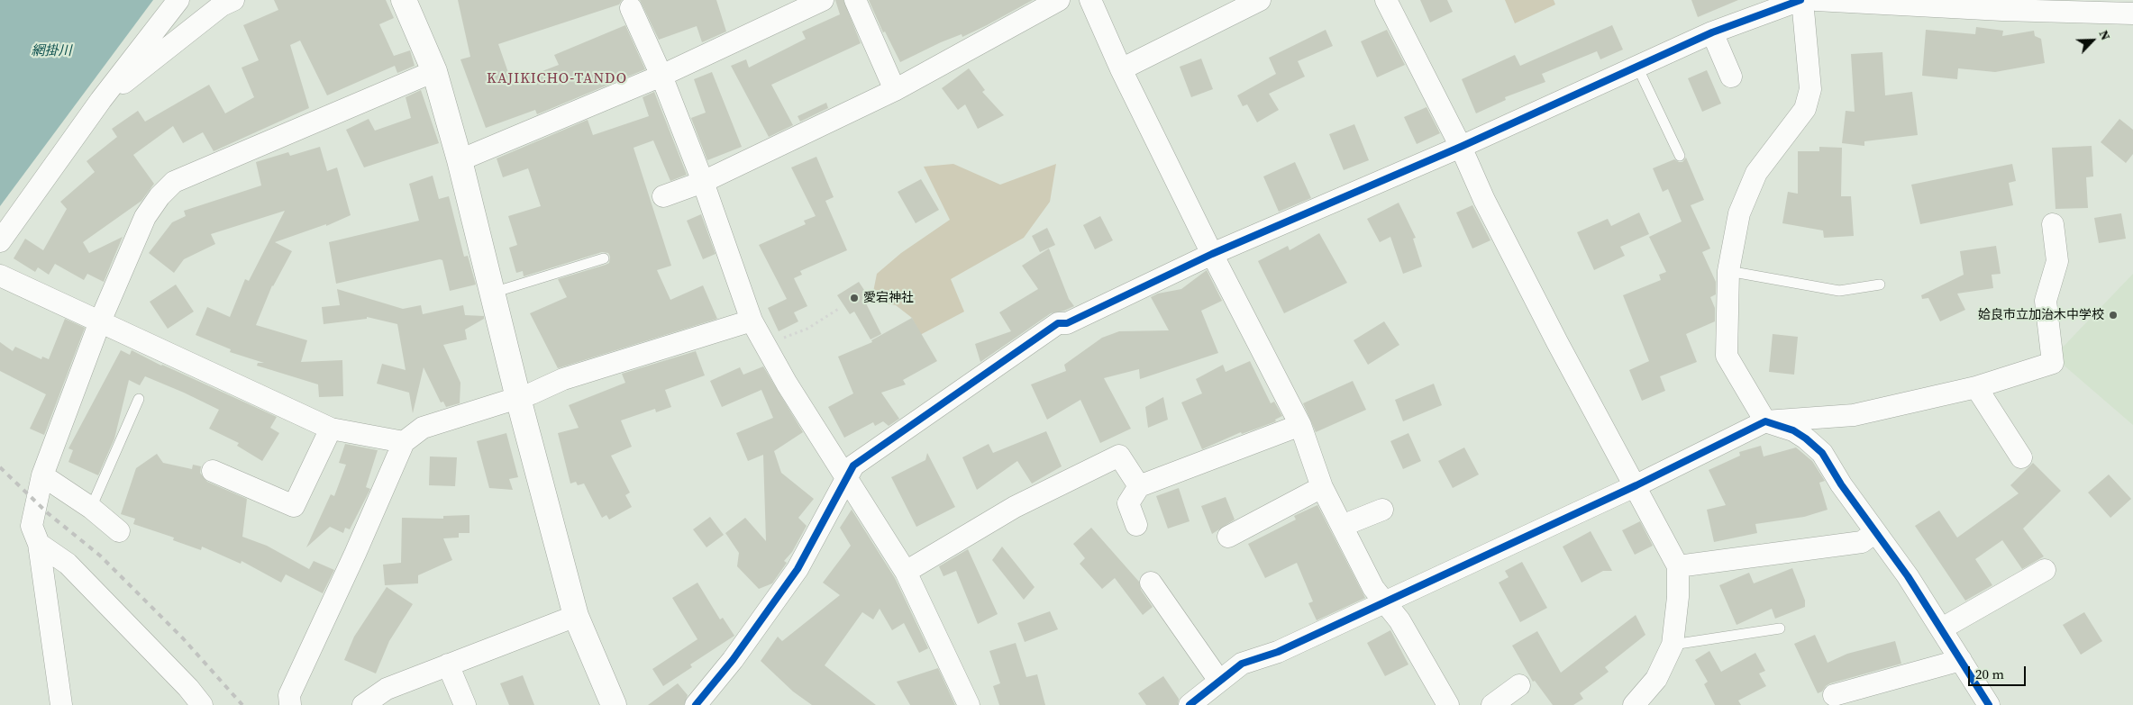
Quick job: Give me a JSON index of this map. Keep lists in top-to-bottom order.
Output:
{
  "districts": ["KAJIKICHO-TANDO"],
  "water": ["網掛川"],
  "places": ["愛宕神社", "姶良市立加治木中学校"],
  "scale_bar": "20 m",
  "north": "top right"
}
